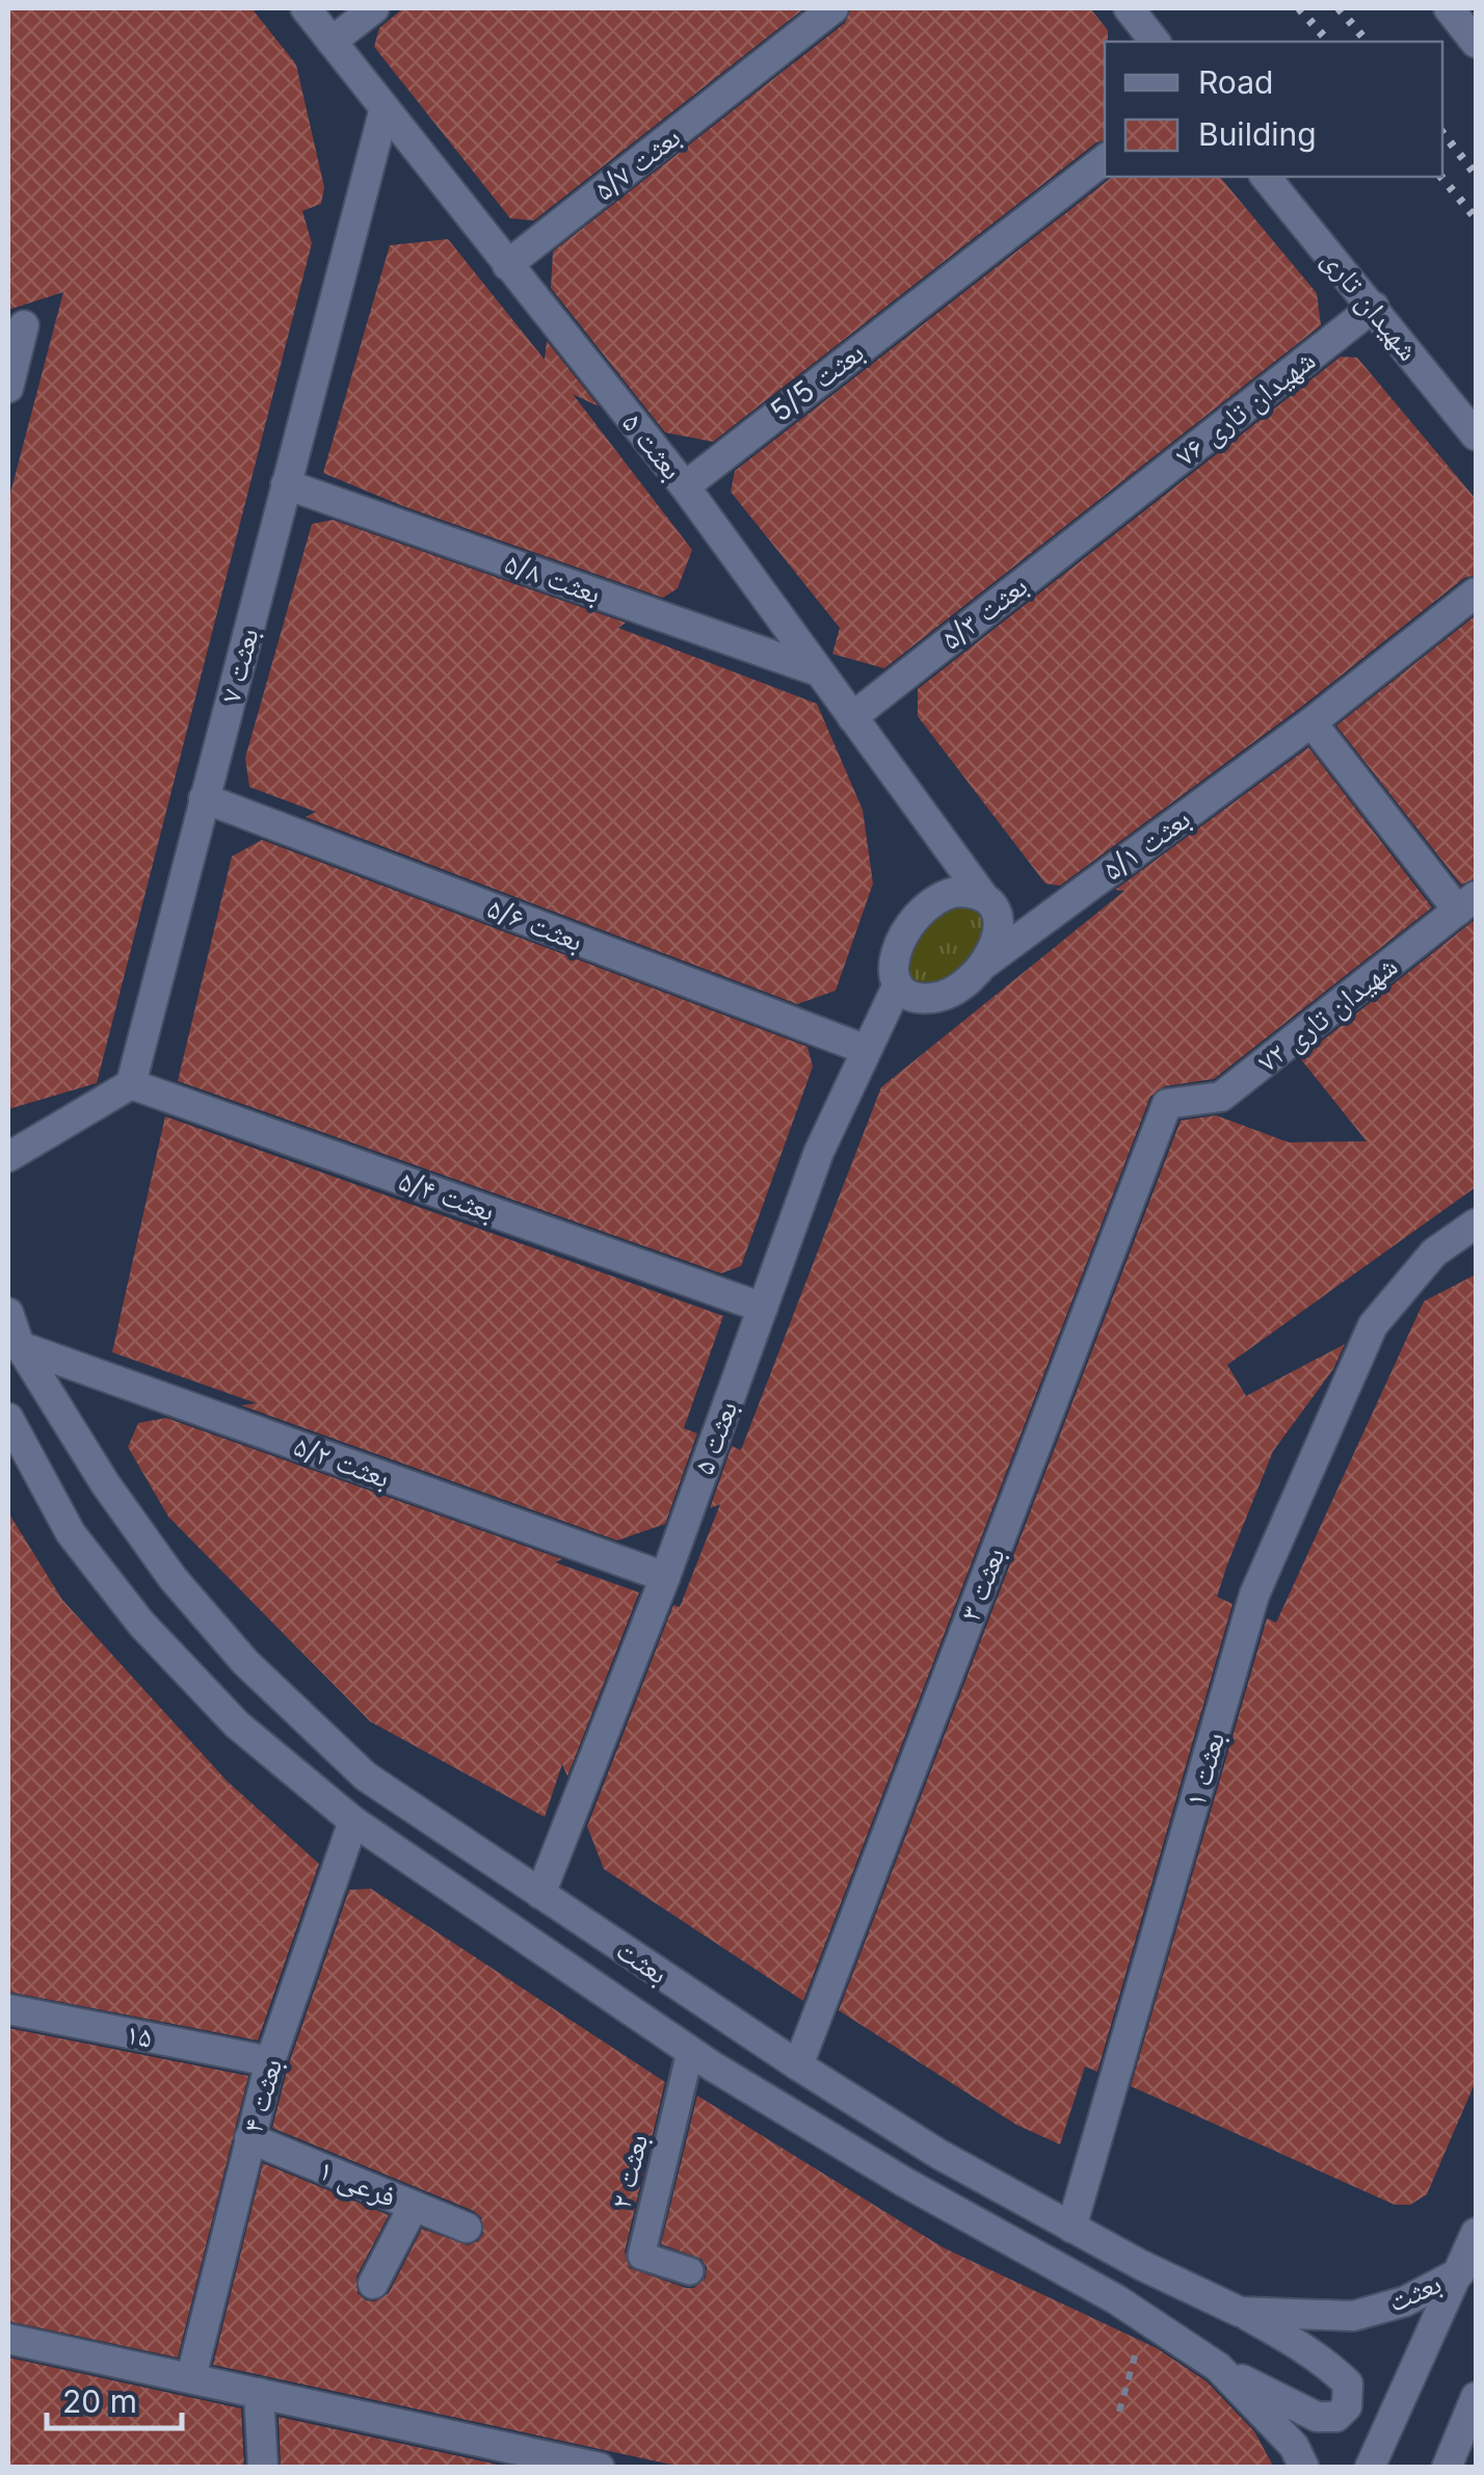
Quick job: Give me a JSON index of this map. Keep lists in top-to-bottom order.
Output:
{
  "streets": {
    "street": [
      "بعثت ۵/۷",
      "شهیدان تاری",
      "بعثت 5/5",
      "شهیدان تاری ۷۶",
      "بعثت ۵",
      "بعثت ۵/۸",
      "بعثت ۵/۳",
      "بعثت ۷",
      "بعثت ۵/۱",
      "بعثت ۵/۶",
      "شهیدان تاری ۷۲",
      "بعثت ۵/۴",
      "بعثت ۵/۲",
      "بعثت ۳",
      "بعثت ۱",
      "بعثت",
      "۱۵",
      "بعثت ۴",
      "فرعی ۱"
    ],
    "lane": ["بعثت ۲"]
  },
  "crossings": [
    ["بعثت ۵/۷", "بعثت ۵"],
    ["شهیدان تاری", "شهیدان تاری ۷۶"],
    ["بعثت 5/5", "بعثت ۵"],
    ["شهیدان تاری ۷۶", "بعثت ۵/۳"],
    ["بعثت ۵", "بعثت ۵/۸"],
    ["بعثت ۵", "بعثت ۵/۳"],
    ["بعثت ۵", "بعثت ۷"],
    ["بعثت ۵", "بعثت ۵/۱"],
    ["بعثت ۵", "بعثت ۵/۶"],
    ["بعثت ۵", "بعثت ۵/۴"],
    ["بعثت ۵", "بعثت ۵/۲"],
    ["بعثت ۵", "بعثت"],
    ["بعثت ۵/۸", "بعثت ۷"],
    ["بعثت ۷", "بعثت ۵/۶"],
    ["بعثت ۷", "بعثت ۵/۴"],
    ["شهیدان تاری ۷۲", "بعثت ۳"],
    ["بعثت ۵/۲", "بعثت"],
    ["بعثت ۳", "بعثت"],
    ["بعثت ۱", "بعثت"],
    ["بعثت", "بعثت ۴"],
    ["بعثت", "بعثت ۲"],
    ["۱۵", "بعثت ۴"],
    ["بعثت ۴", "فرعی ۱"]
  ],
  "legend": ["Road", "Building"],
  "scale_bar": "20 m"
}
